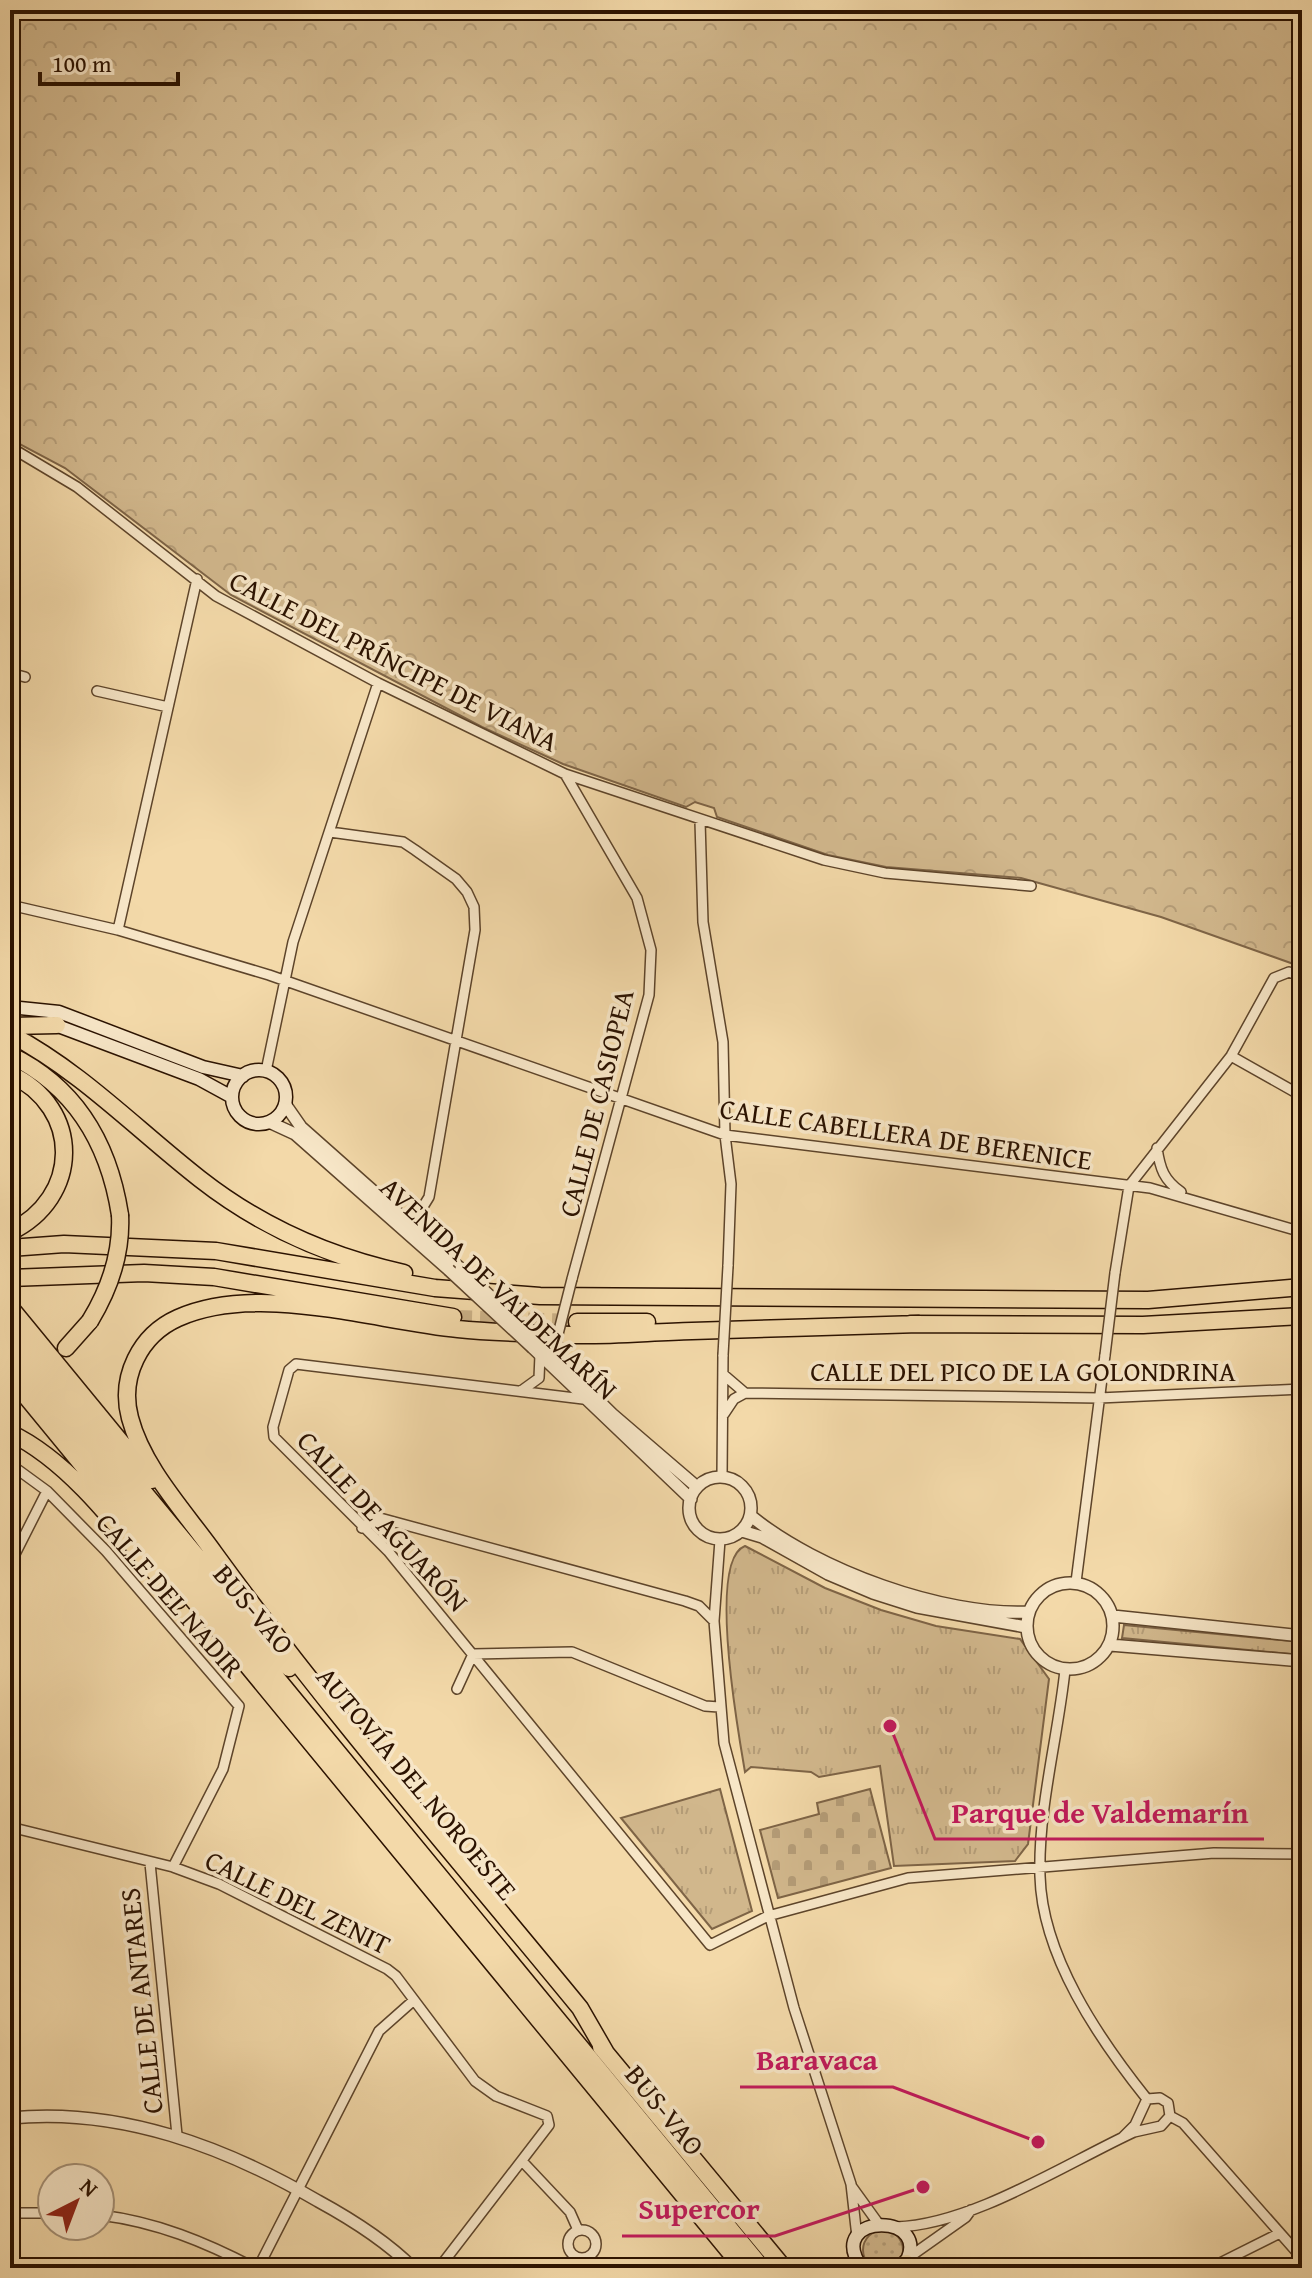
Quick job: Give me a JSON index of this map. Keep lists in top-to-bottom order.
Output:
{
  "streets": {
    "highway": ["BUS-VAO", "AUTOVÍA DEL NOROESTE"],
    "street": [
      "CALLE DEL PRÍNCIPE DE VIANA",
      "CALLE DE CASIOPEA",
      "CALLE CABELLERA DE BERENICE",
      "AVENIDA DE VALDEMARÍN",
      "CALLE DEL PICO DE LA GOLONDRINA",
      "CALLE DE AGUARÓN",
      "CALLE DEL NADIR",
      "CALLE DEL ZENIT",
      "CALLE DE ANTARES"
    ]
  },
  "crossings": [
    ["CALLE DEL PRÍNCIPE DE VIANA", "CALLE DE CASIOPEA"],
    ["CALLE DE CASIOPEA", "CALLE CABELLERA DE BERENICE"],
    ["CALLE DE CASIOPEA", "AVENIDA DE VALDEMARÍN"],
    ["AVENIDA DE VALDEMARÍN", "CALLE DE AGUARÓN"],
    ["CALLE DEL NADIR", "CALLE DEL ZENIT"],
    ["CALLE DEL ZENIT", "CALLE DE ANTARES"]
  ],
  "places": ["Parque de Valdemarín", "Baravaca", "Supercor"],
  "scale_bar": "100 m",
  "north": "top right"
}
